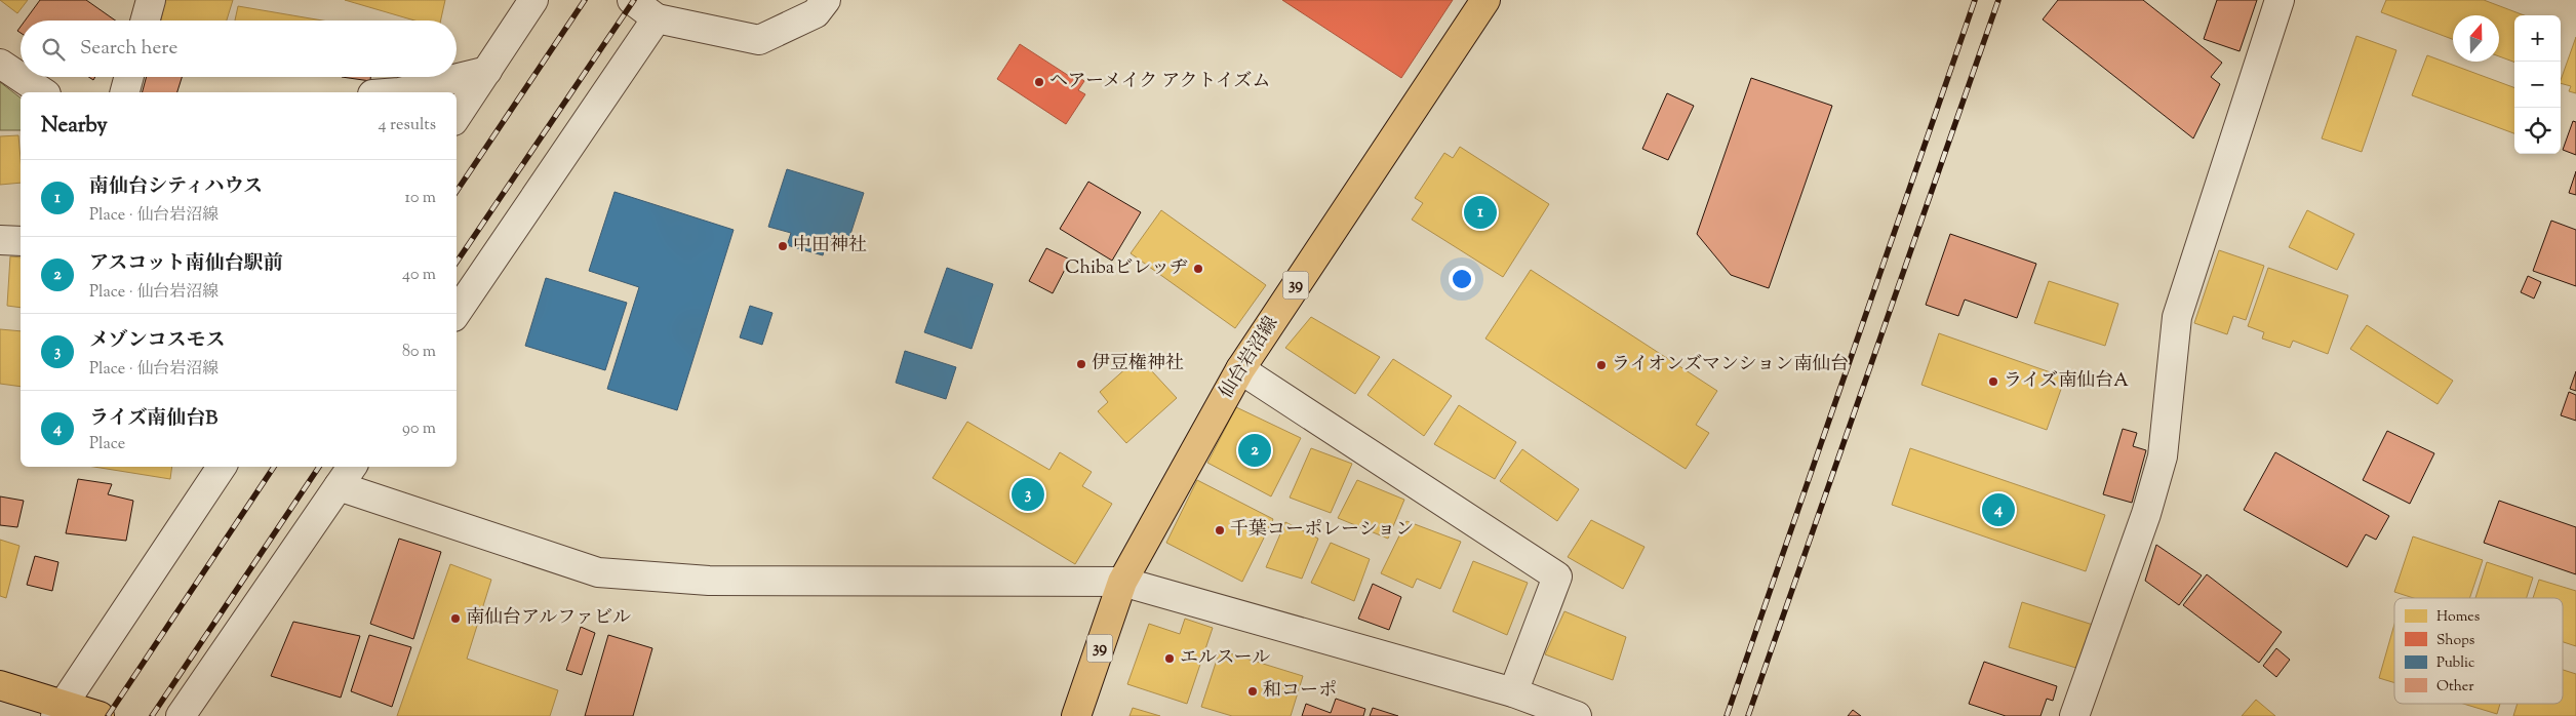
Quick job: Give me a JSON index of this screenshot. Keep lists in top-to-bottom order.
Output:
{
  "streets": {
    "main road": ["39", "仙台岩沼線"]
  },
  "places": [
    "ヘアーメイク アクトイズム",
    "中田神社",
    "Chibaビレッヂ",
    "伊豆権神社",
    "ライオンズマンション南仙台",
    "ライズ南仙台A",
    "千葉コーポレーション",
    "南仙台アルファビル",
    "エルスール",
    "和コーポ"
  ],
  "legend": [
    "Homes",
    "Shops",
    "Public",
    "Other"
  ],
  "north": "top",
  "page": {
    "map_buttons": ["+", "−"],
    "search": "Search here",
    "heading": ["Nearby", "4 results"],
    "list": [
      {
        "mark": "1",
        "name": "南仙台シティハウス",
        "note": "Place · 仙台岩沼線",
        "value": "10 m"
      },
      {
        "mark": "2",
        "name": "アスコット南仙台駅前",
        "note": "Place · 仙台岩沼線",
        "value": "40 m"
      },
      {
        "mark": "3",
        "name": "メゾンコスモス",
        "note": "Place · 仙台岩沼線",
        "value": "80 m"
      },
      {
        "mark": "4",
        "name": "ライズ南仙台B",
        "note": "Place",
        "value": "90 m"
      }
    ],
    "pins": [
      "1",
      "2",
      "3",
      "4"
    ]
  }
}
